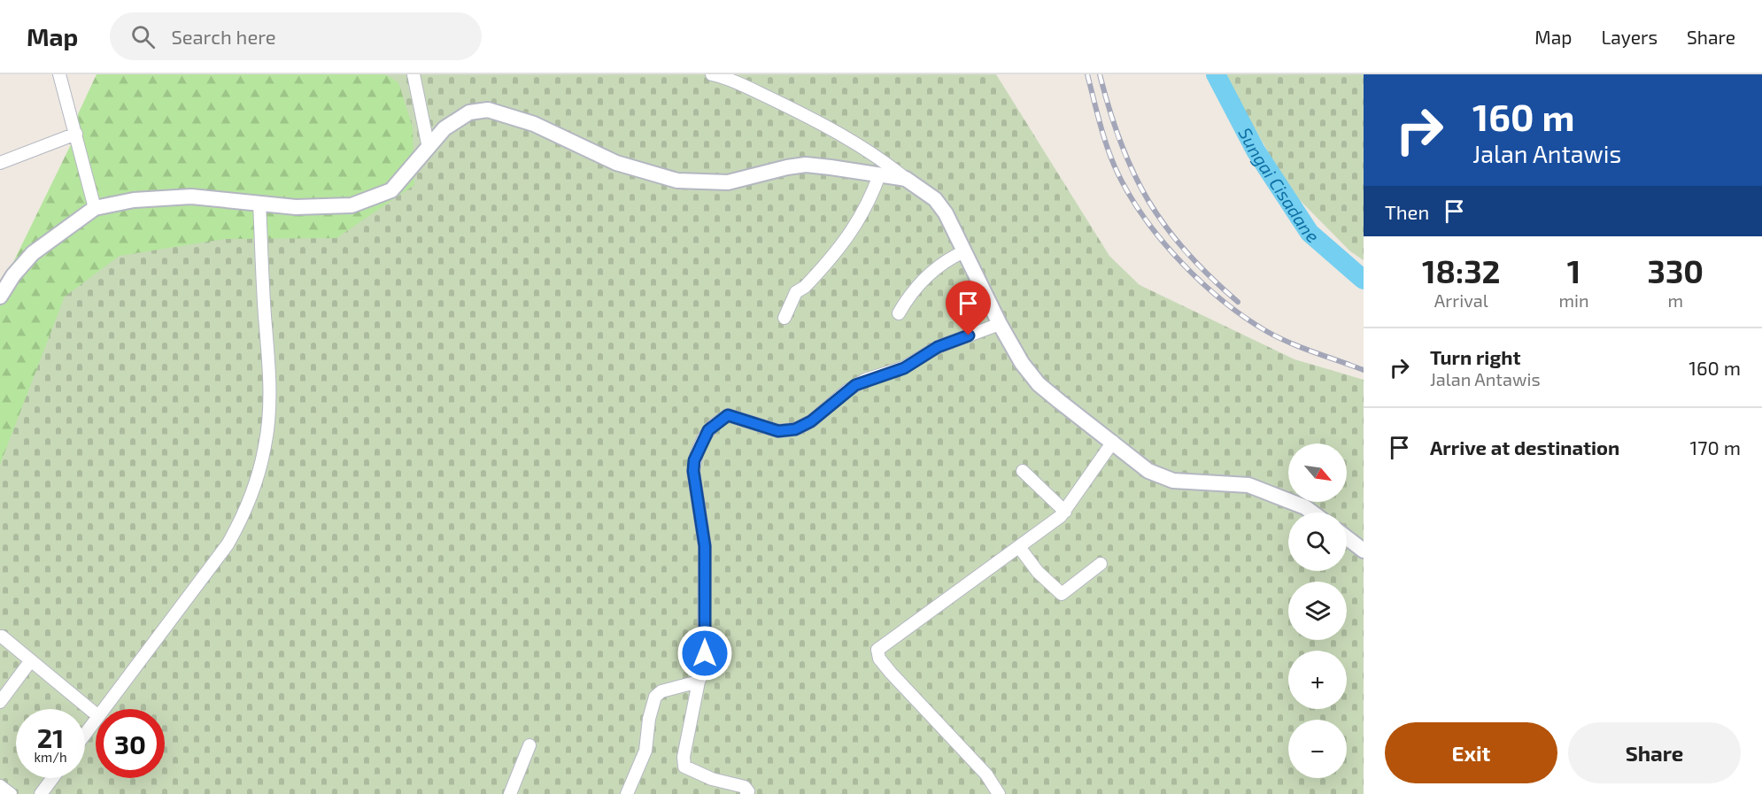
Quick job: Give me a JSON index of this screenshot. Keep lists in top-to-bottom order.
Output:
{
  "water": ["Sungai Cisadane"],
  "north": "bottom right",
  "page": {
    "header": "Map",
    "search": "Search here",
    "nav": ["Map", "Layers", "Share"],
    "turn": ["160 m", "Jalan Antawis"],
    "then": "Then",
    "eta": [
      "18:32",
      "Arrival",
      "1",
      "min",
      "330",
      "m"
    ],
    "list": [
      {
        "name": "Turn right",
        "note": "Jalan Antawis",
        "value": "160 m"
      },
      {
        "name": "Arrive at destination",
        "value": "170 m"
      }
    ],
    "map_buttons": ["+", "−"],
    "speed": "21 km/h",
    "limit": "30",
    "buttons": ["Exit", "Share"]
  }
}
